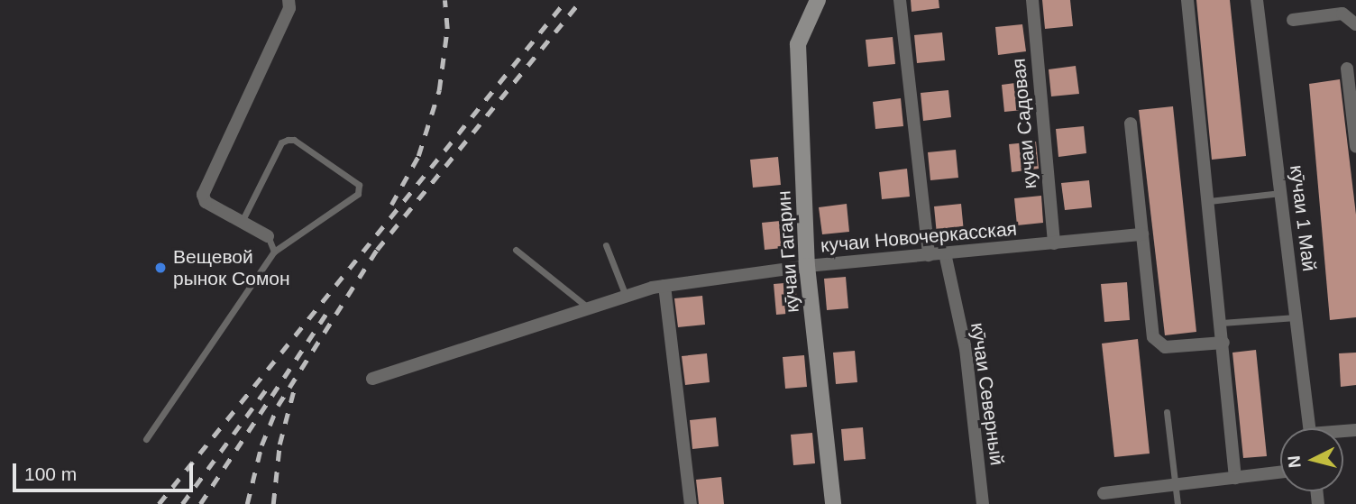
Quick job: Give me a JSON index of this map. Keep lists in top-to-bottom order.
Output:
{
  "streets": {
    "main road": ["кӯчаи Гагарин"],
    "street": [
      "кучаи Садовая",
      "кӯчаи 1 Май",
      "кучаи Новочеркасская",
      "кӯчаи Северный"
    ]
  },
  "crossings": [
    ["кучаи Садовая", "кучаи Новочеркасская"],
    ["кучаи Новочеркасская", "кӯчаи Гагарин"],
    ["кучаи Новочеркасская", "кӯчаи Северный"]
  ],
  "places": ["Вещевой рынок Сомон"],
  "scale_bar": "100 m",
  "north": "left"
}
